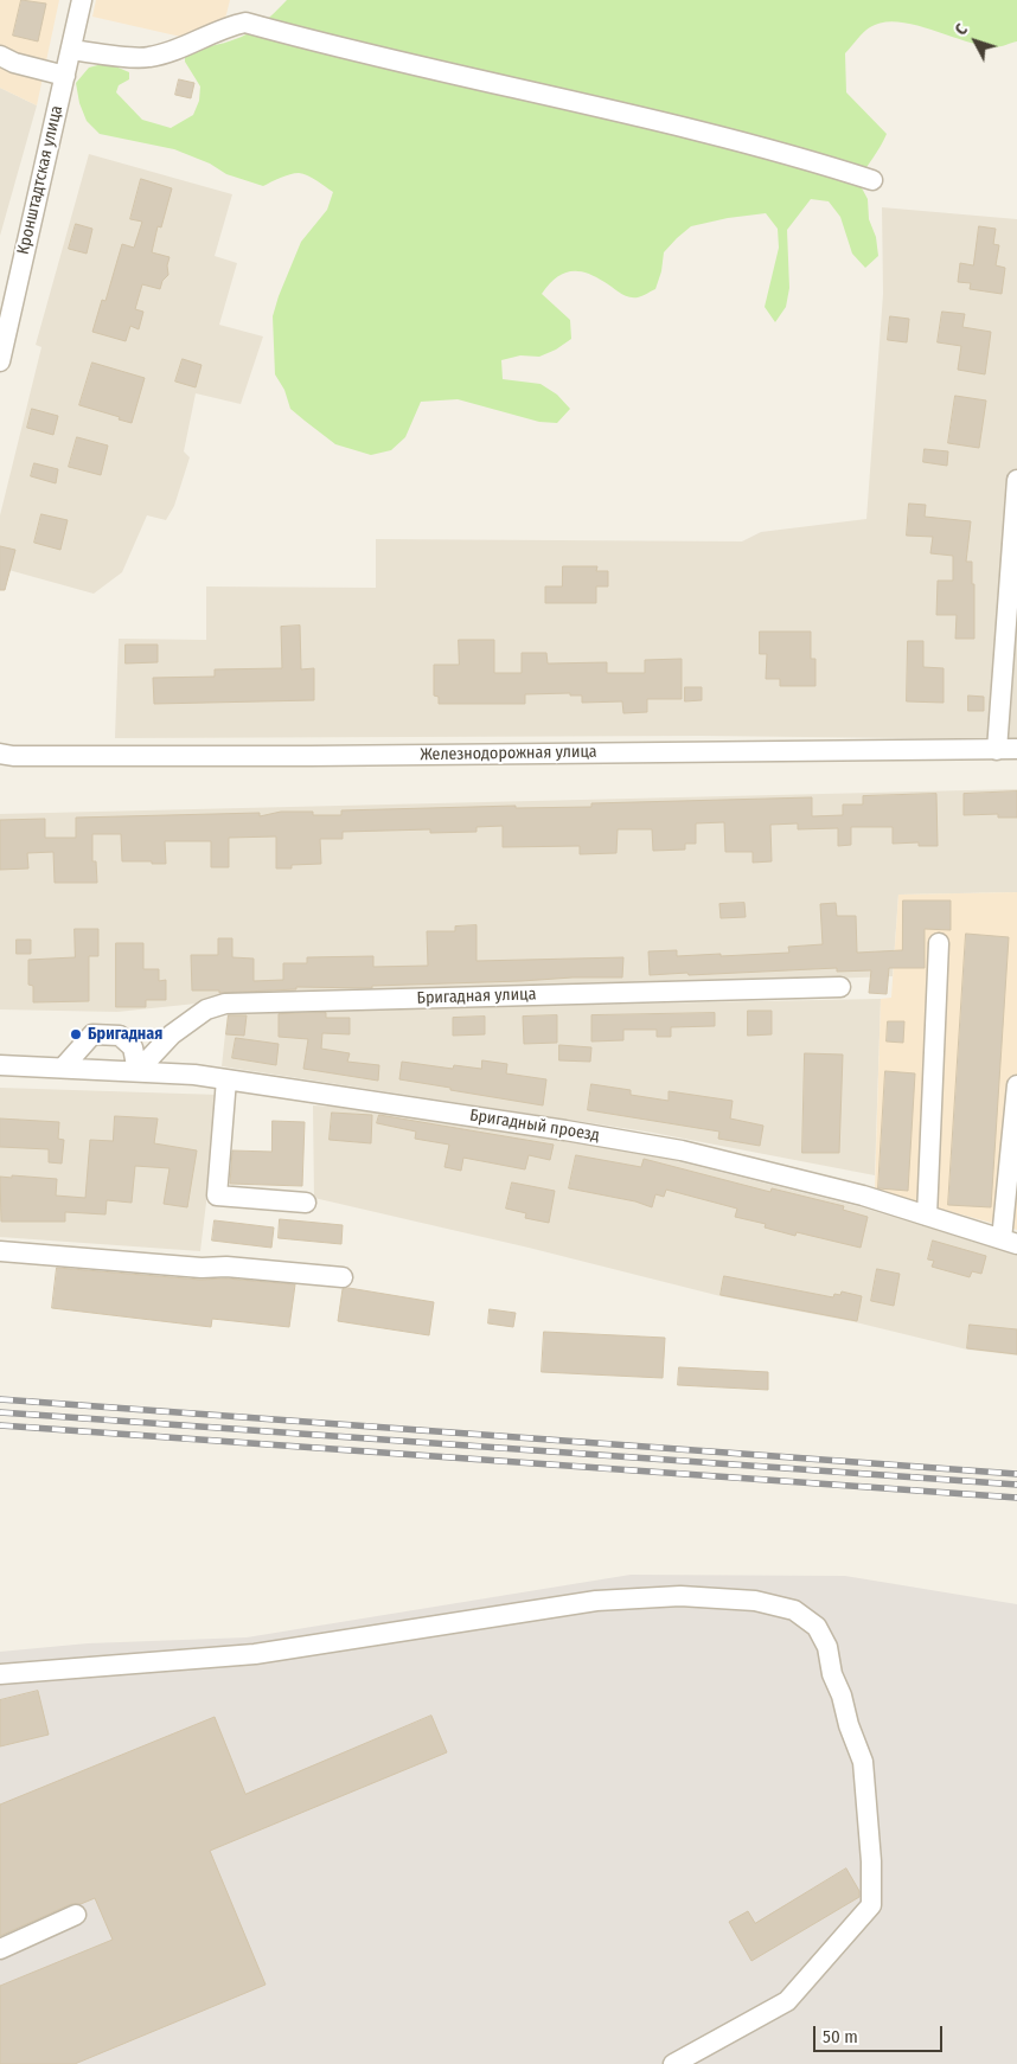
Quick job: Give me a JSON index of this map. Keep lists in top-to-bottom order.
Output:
{
  "streets": {
    "street": [
      "Кронштадтская улица",
      "Железнодорожная улица",
      "Бригадная улица",
      "Бригадный проезд"
    ]
  },
  "crossings": [
    ["Бригадная улица", "Бригадный проезд"]
  ],
  "places": ["Бригадная"],
  "scale_bar": "50 m",
  "north": "top left"
}
